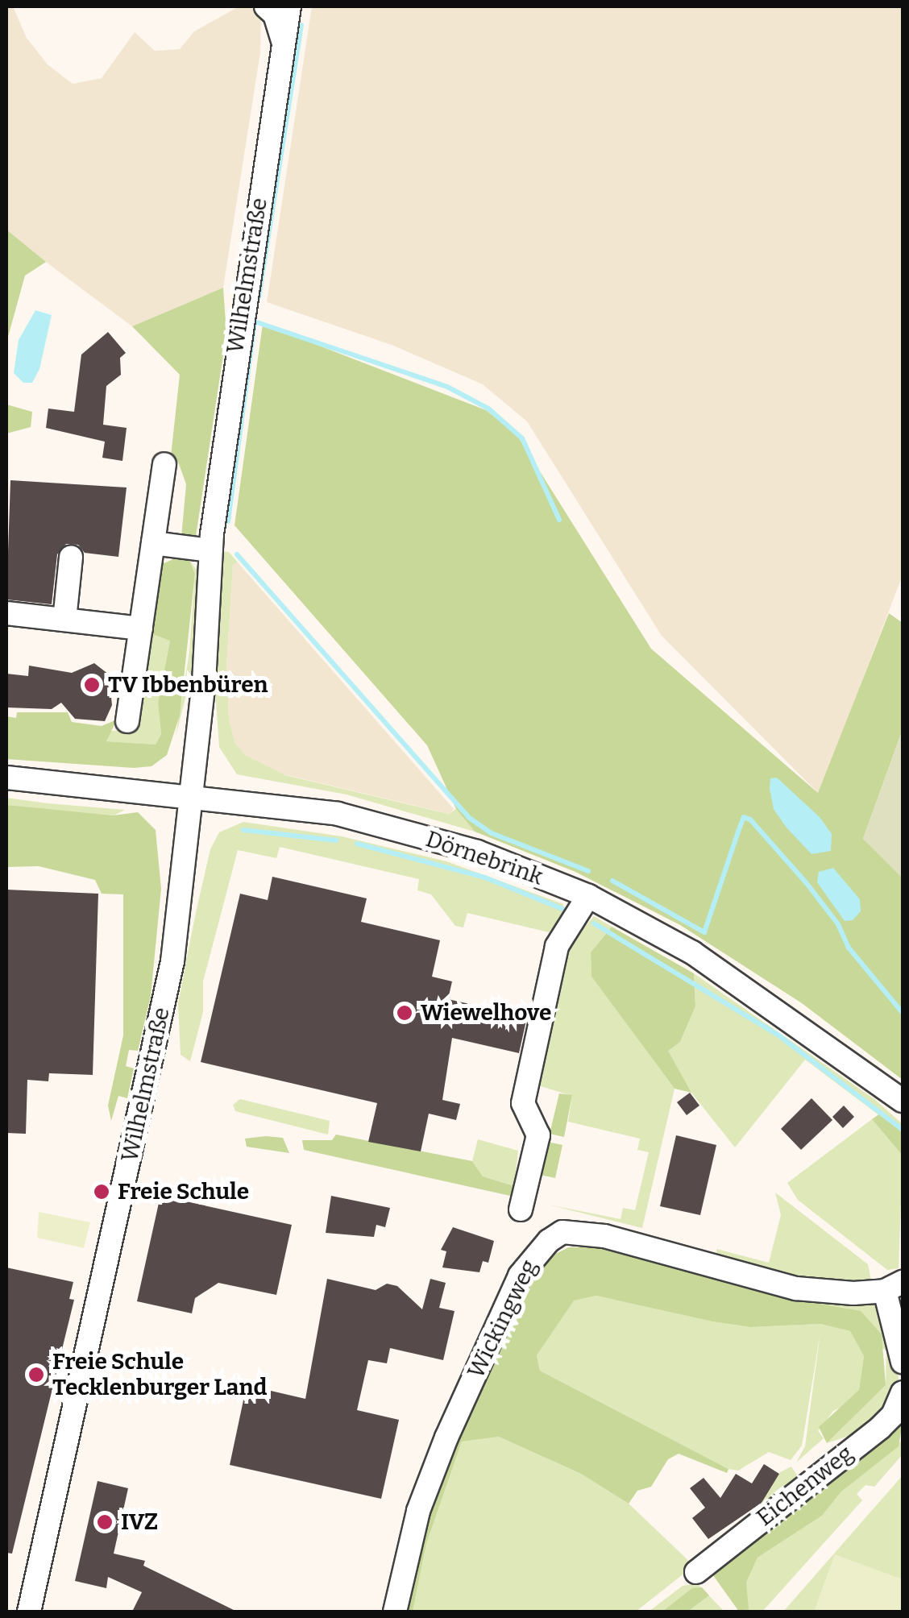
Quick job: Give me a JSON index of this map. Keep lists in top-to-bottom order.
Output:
{
  "streets": {
    "street": [
      "Wilhelmstraße",
      "Dörnebrink",
      "Wickingweg",
      "Eichenweg"
    ]
  },
  "crossings": [
    ["Wilhelmstraße", "Dörnebrink"]
  ],
  "places": [
    "TV Ibbenbüren",
    "Wiewelhove",
    "Freie Schule",
    "Freie Schule Tecklenburger Land",
    "IVZ"
  ]
}
